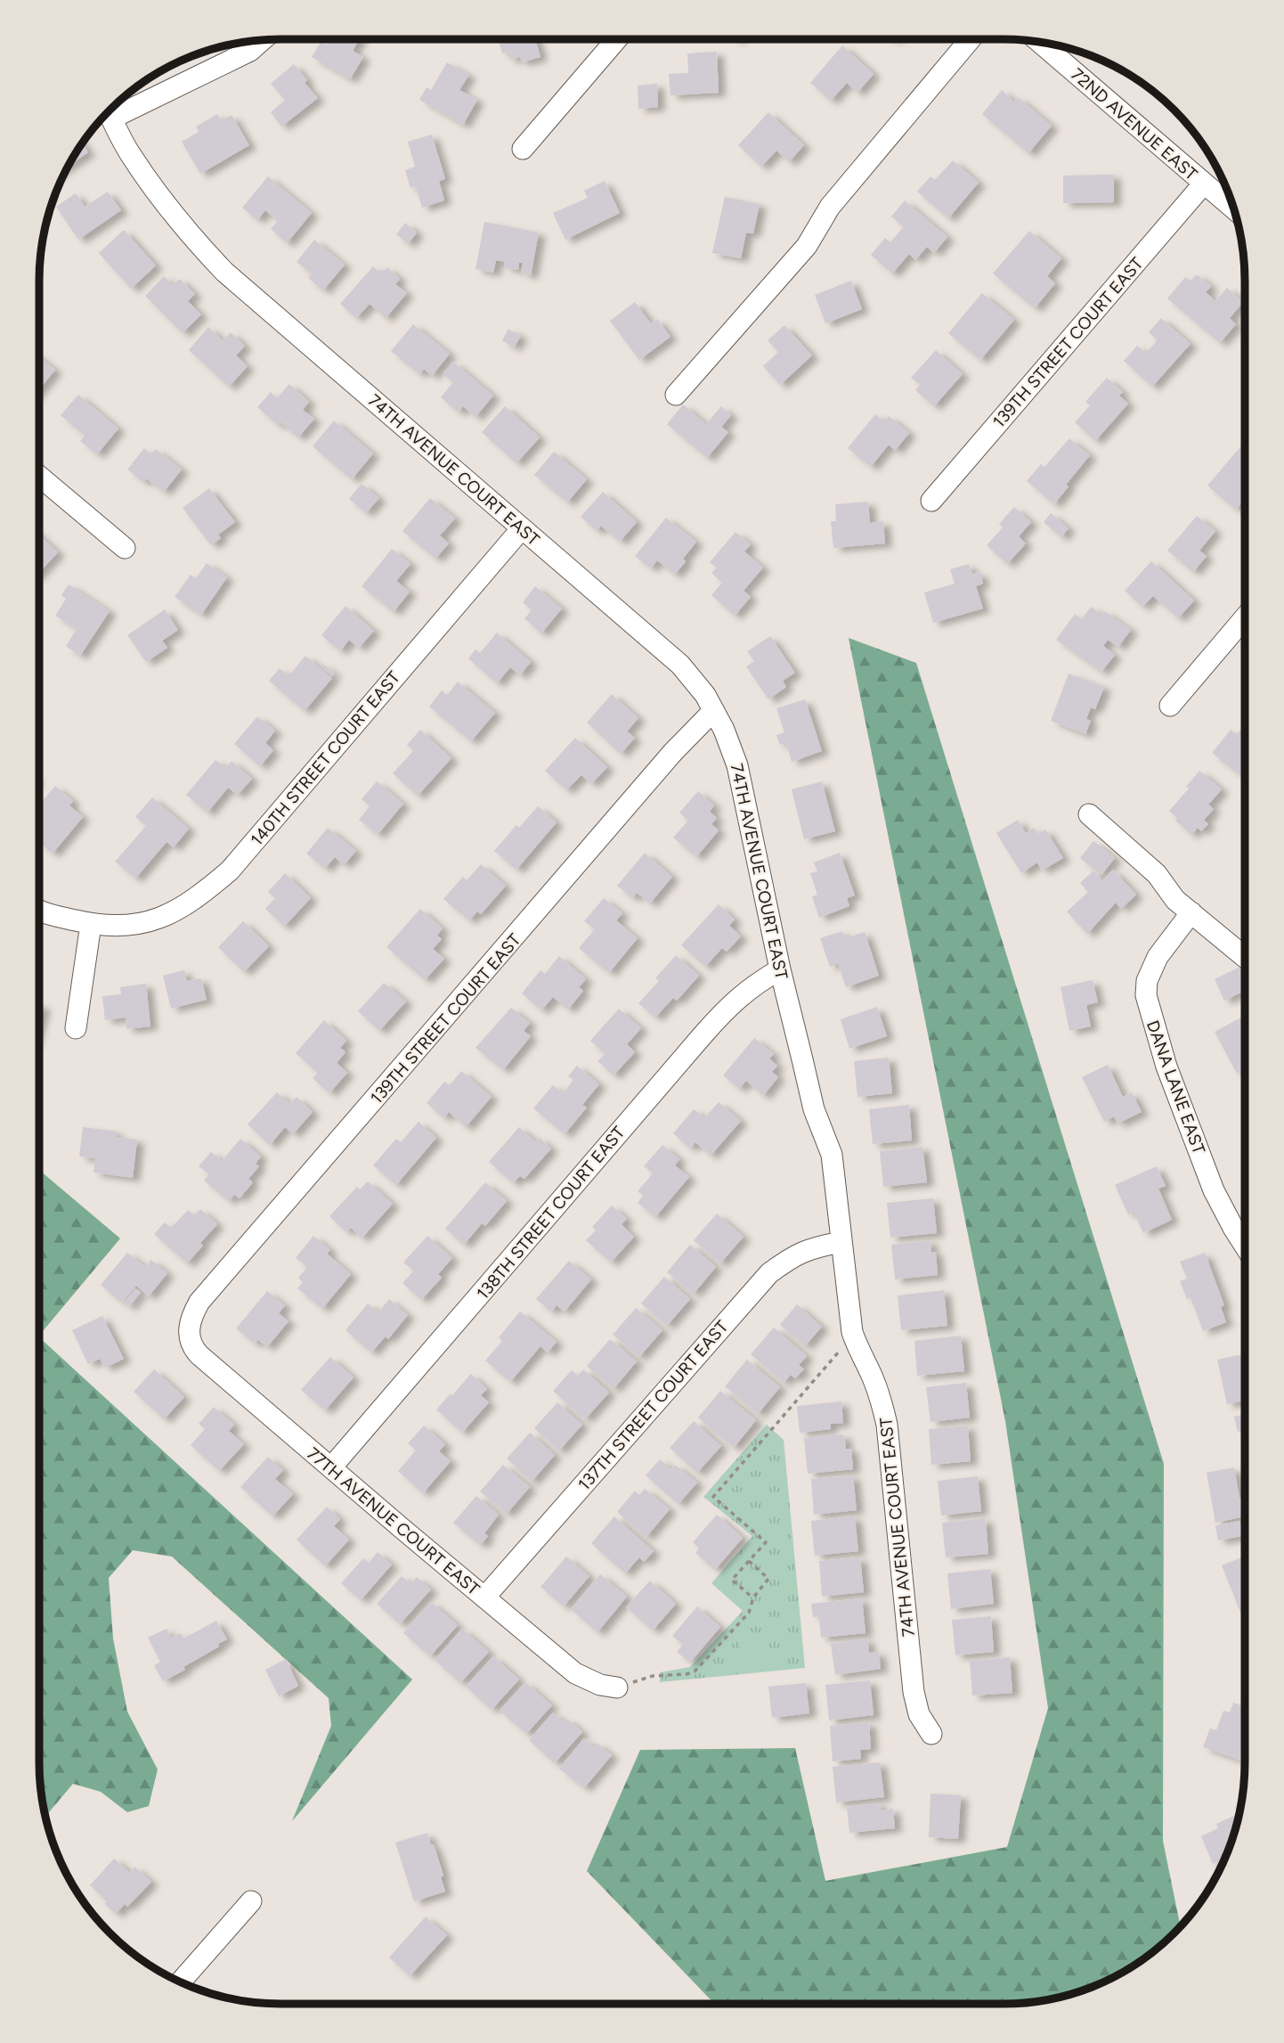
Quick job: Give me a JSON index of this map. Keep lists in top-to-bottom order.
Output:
{
  "streets": {
    "street": [
      "72ND AVENUE EAST",
      "139TH STREET COURT EAST",
      "74TH AVENUE COURT EAST",
      "140TH STREET COURT EAST",
      "DANA LANE EAST",
      "138TH STREET COURT EAST",
      "137TH STREET COURT EAST",
      "77TH AVENUE COURT EAST"
    ]
  },
  "crossings": [
    ["72ND AVENUE EAST", "139TH STREET COURT EAST"],
    ["139TH STREET COURT EAST", "74TH AVENUE COURT EAST"],
    ["139TH STREET COURT EAST", "77TH AVENUE COURT EAST"],
    ["74TH AVENUE COURT EAST", "140TH STREET COURT EAST"],
    ["74TH AVENUE COURT EAST", "138TH STREET COURT EAST"],
    ["74TH AVENUE COURT EAST", "137TH STREET COURT EAST"],
    ["138TH STREET COURT EAST", "77TH AVENUE COURT EAST"],
    ["137TH STREET COURT EAST", "77TH AVENUE COURT EAST"]
  ]
}
